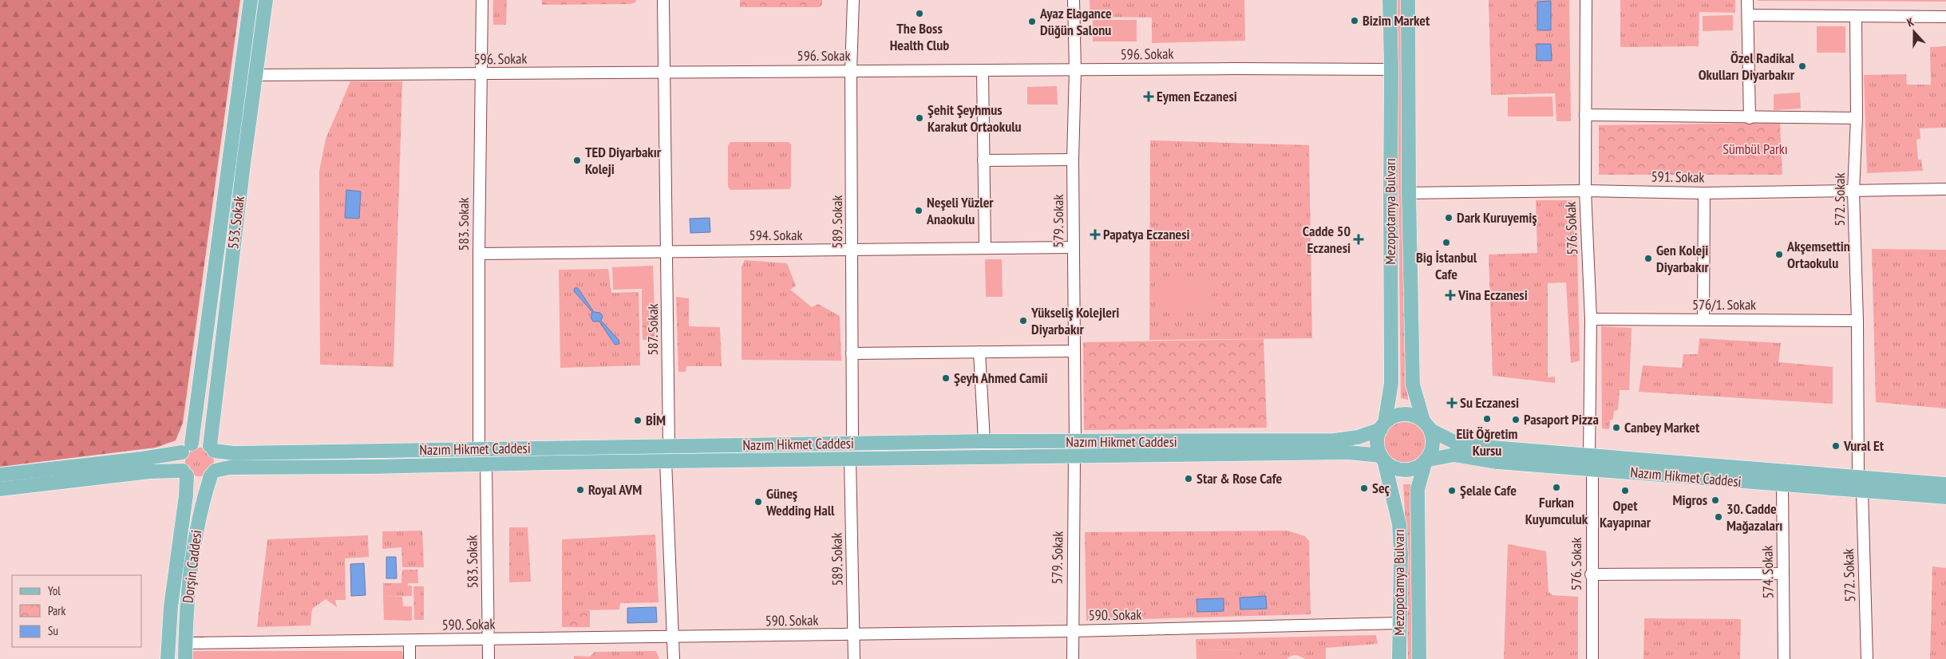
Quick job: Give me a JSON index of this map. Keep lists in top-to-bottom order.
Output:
{
  "streets": {
    "main road": [
      "Mezopotamya Bulvarı",
      "553. Sokak",
      "Nazım Hikmet Caddesi",
      "Dorşin Caddesi"
    ],
    "street": [
      "596. Sokak",
      "591. Sokak",
      "572. Sokak",
      "579. Sokak",
      "589. Sokak",
      "583. Sokak",
      "576. Sokak",
      "594. Sokak",
      "576/1. Sokak",
      "587. Sokak",
      "574. Sokak",
      "590. Sokak"
    ]
  },
  "crossings": [
    ["596. Sokak", "Mezopotamya Bulvarı"],
    ["596. Sokak", "579. Sokak"],
    ["596. Sokak", "589. Sokak"],
    ["596. Sokak", "553. Sokak"],
    ["596. Sokak", "583. Sokak"],
    ["596. Sokak", "587. Sokak"],
    ["591. Sokak", "572. Sokak"],
    ["591. Sokak", "Mezopotamya Bulvarı"],
    ["591. Sokak", "576. Sokak"],
    ["572. Sokak", "576/1. Sokak"],
    ["572. Sokak", "Nazım Hikmet Caddesi"],
    ["Mezopotamya Bulvarı", "Nazım Hikmet Caddesi"],
    ["Mezopotamya Bulvarı", "590. Sokak"],
    ["579. Sokak", "594. Sokak"],
    ["579. Sokak", "Nazım Hikmet Caddesi"],
    ["579. Sokak", "590. Sokak"],
    ["589. Sokak", "594. Sokak"],
    ["589. Sokak", "Nazım Hikmet Caddesi"],
    ["589. Sokak", "590. Sokak"],
    ["553. Sokak", "Nazım Hikmet Caddesi"],
    ["553. Sokak", "Dorşin Caddesi"],
    ["583. Sokak", "594. Sokak"],
    ["583. Sokak", "Nazım Hikmet Caddesi"],
    ["583. Sokak", "590. Sokak"],
    ["576. Sokak", "576/1. Sokak"],
    ["576. Sokak", "Nazım Hikmet Caddesi"],
    ["594. Sokak", "587. Sokak"],
    ["587. Sokak", "Nazım Hikmet Caddesi"],
    ["587. Sokak", "590. Sokak"],
    ["Nazım Hikmet Caddesi", "Dorşin Caddesi"],
    ["Nazım Hikmet Caddesi", "574. Sokak"],
    ["Dorşin Caddesi", "590. Sokak"]
  ],
  "parks": ["Sümbül Parkı"],
  "places": {
    "other": [
      "The Boss Health Club",
      "Bizim Market",
      "Ayaz Elagance Düğün Salonu",
      "Özel Radikal Okulları Diyarbakır",
      "Şehit Şeyhmus Karakut Ortaokulu",
      "TED Diyarbakır Koleji",
      "Neşeli Yüzler Anaokulu",
      "Dark Kuruyemiş",
      "Big İstanbul Cafe",
      "Akşemsettin Ortaokulu",
      "Gen Koleji Diyarbakır",
      "Yükseliş Kolejleri Diyarbakır",
      "Şeyh Ahmed Camii",
      "Elit Öğretim Kursu",
      "Pasaport Pizza",
      "BİM",
      "Canbey Market",
      "Vural Et",
      "Star & Rose Cafe",
      "Furkan Kuyumculuk",
      "Seç",
      "Royal AVM",
      "Şelale Cafe",
      "Opet Kayapınar",
      "Migros",
      "Güneş Wedding Hall",
      "30. Cadde Mağazaları"
    ],
    "health": [
      "Eymen Eczanesi",
      "Papatya Eczanesi",
      "Cadde 50 Eczanesi",
      "Vina Eczanesi",
      "Su Eczanesi"
    ]
  },
  "legend": ["Yol", "Park", "Su"],
  "north": "top"
}
